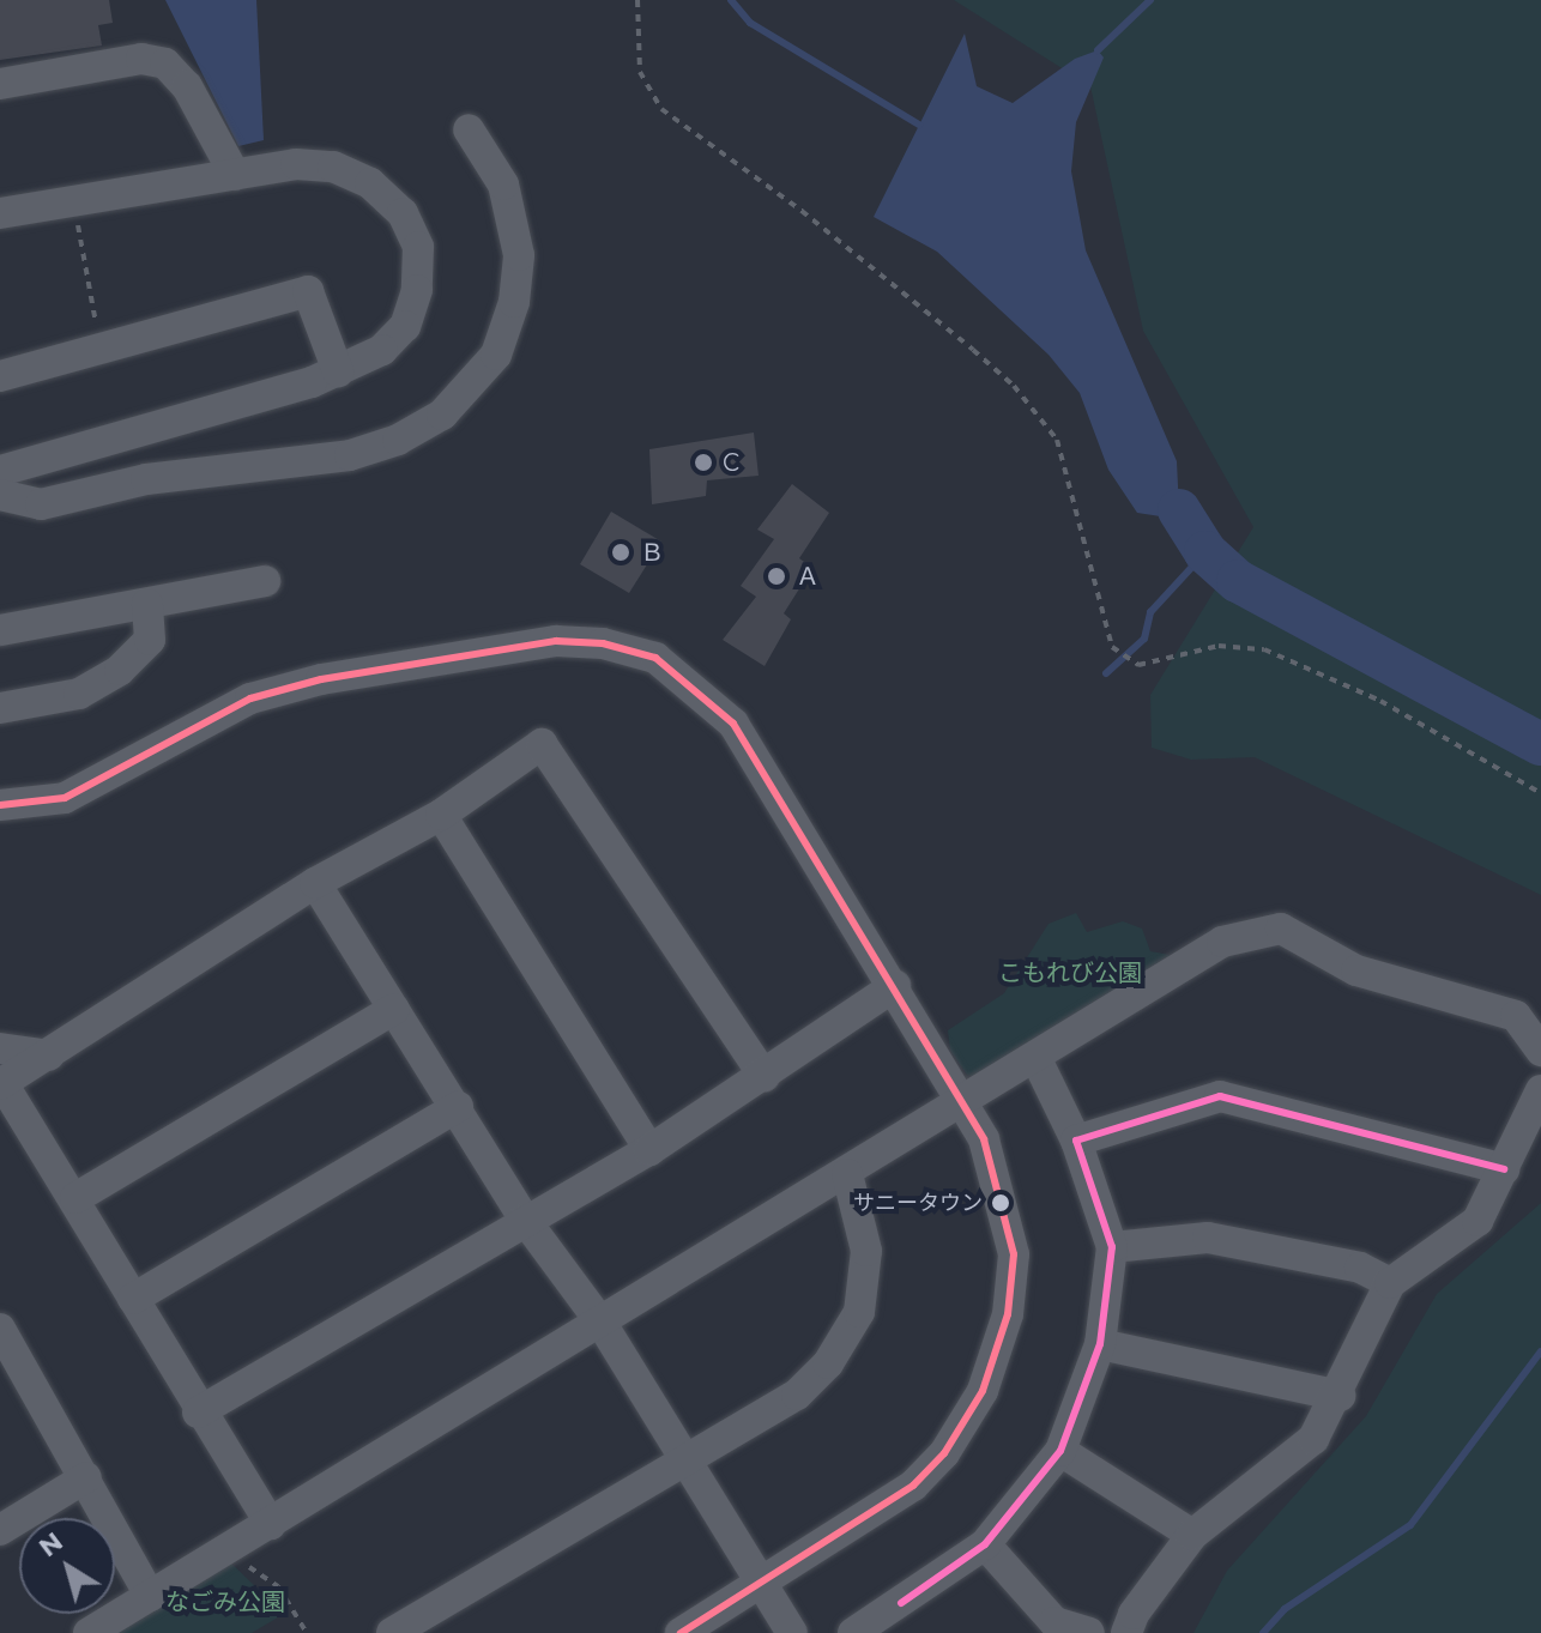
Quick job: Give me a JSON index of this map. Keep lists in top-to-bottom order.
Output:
{
  "parks": ["こもれび公園", "なごみ公園"],
  "places": [
    "C",
    "Ｂ",
    "Ａ",
    "サニータウン"
  ],
  "north": "top left"
}
